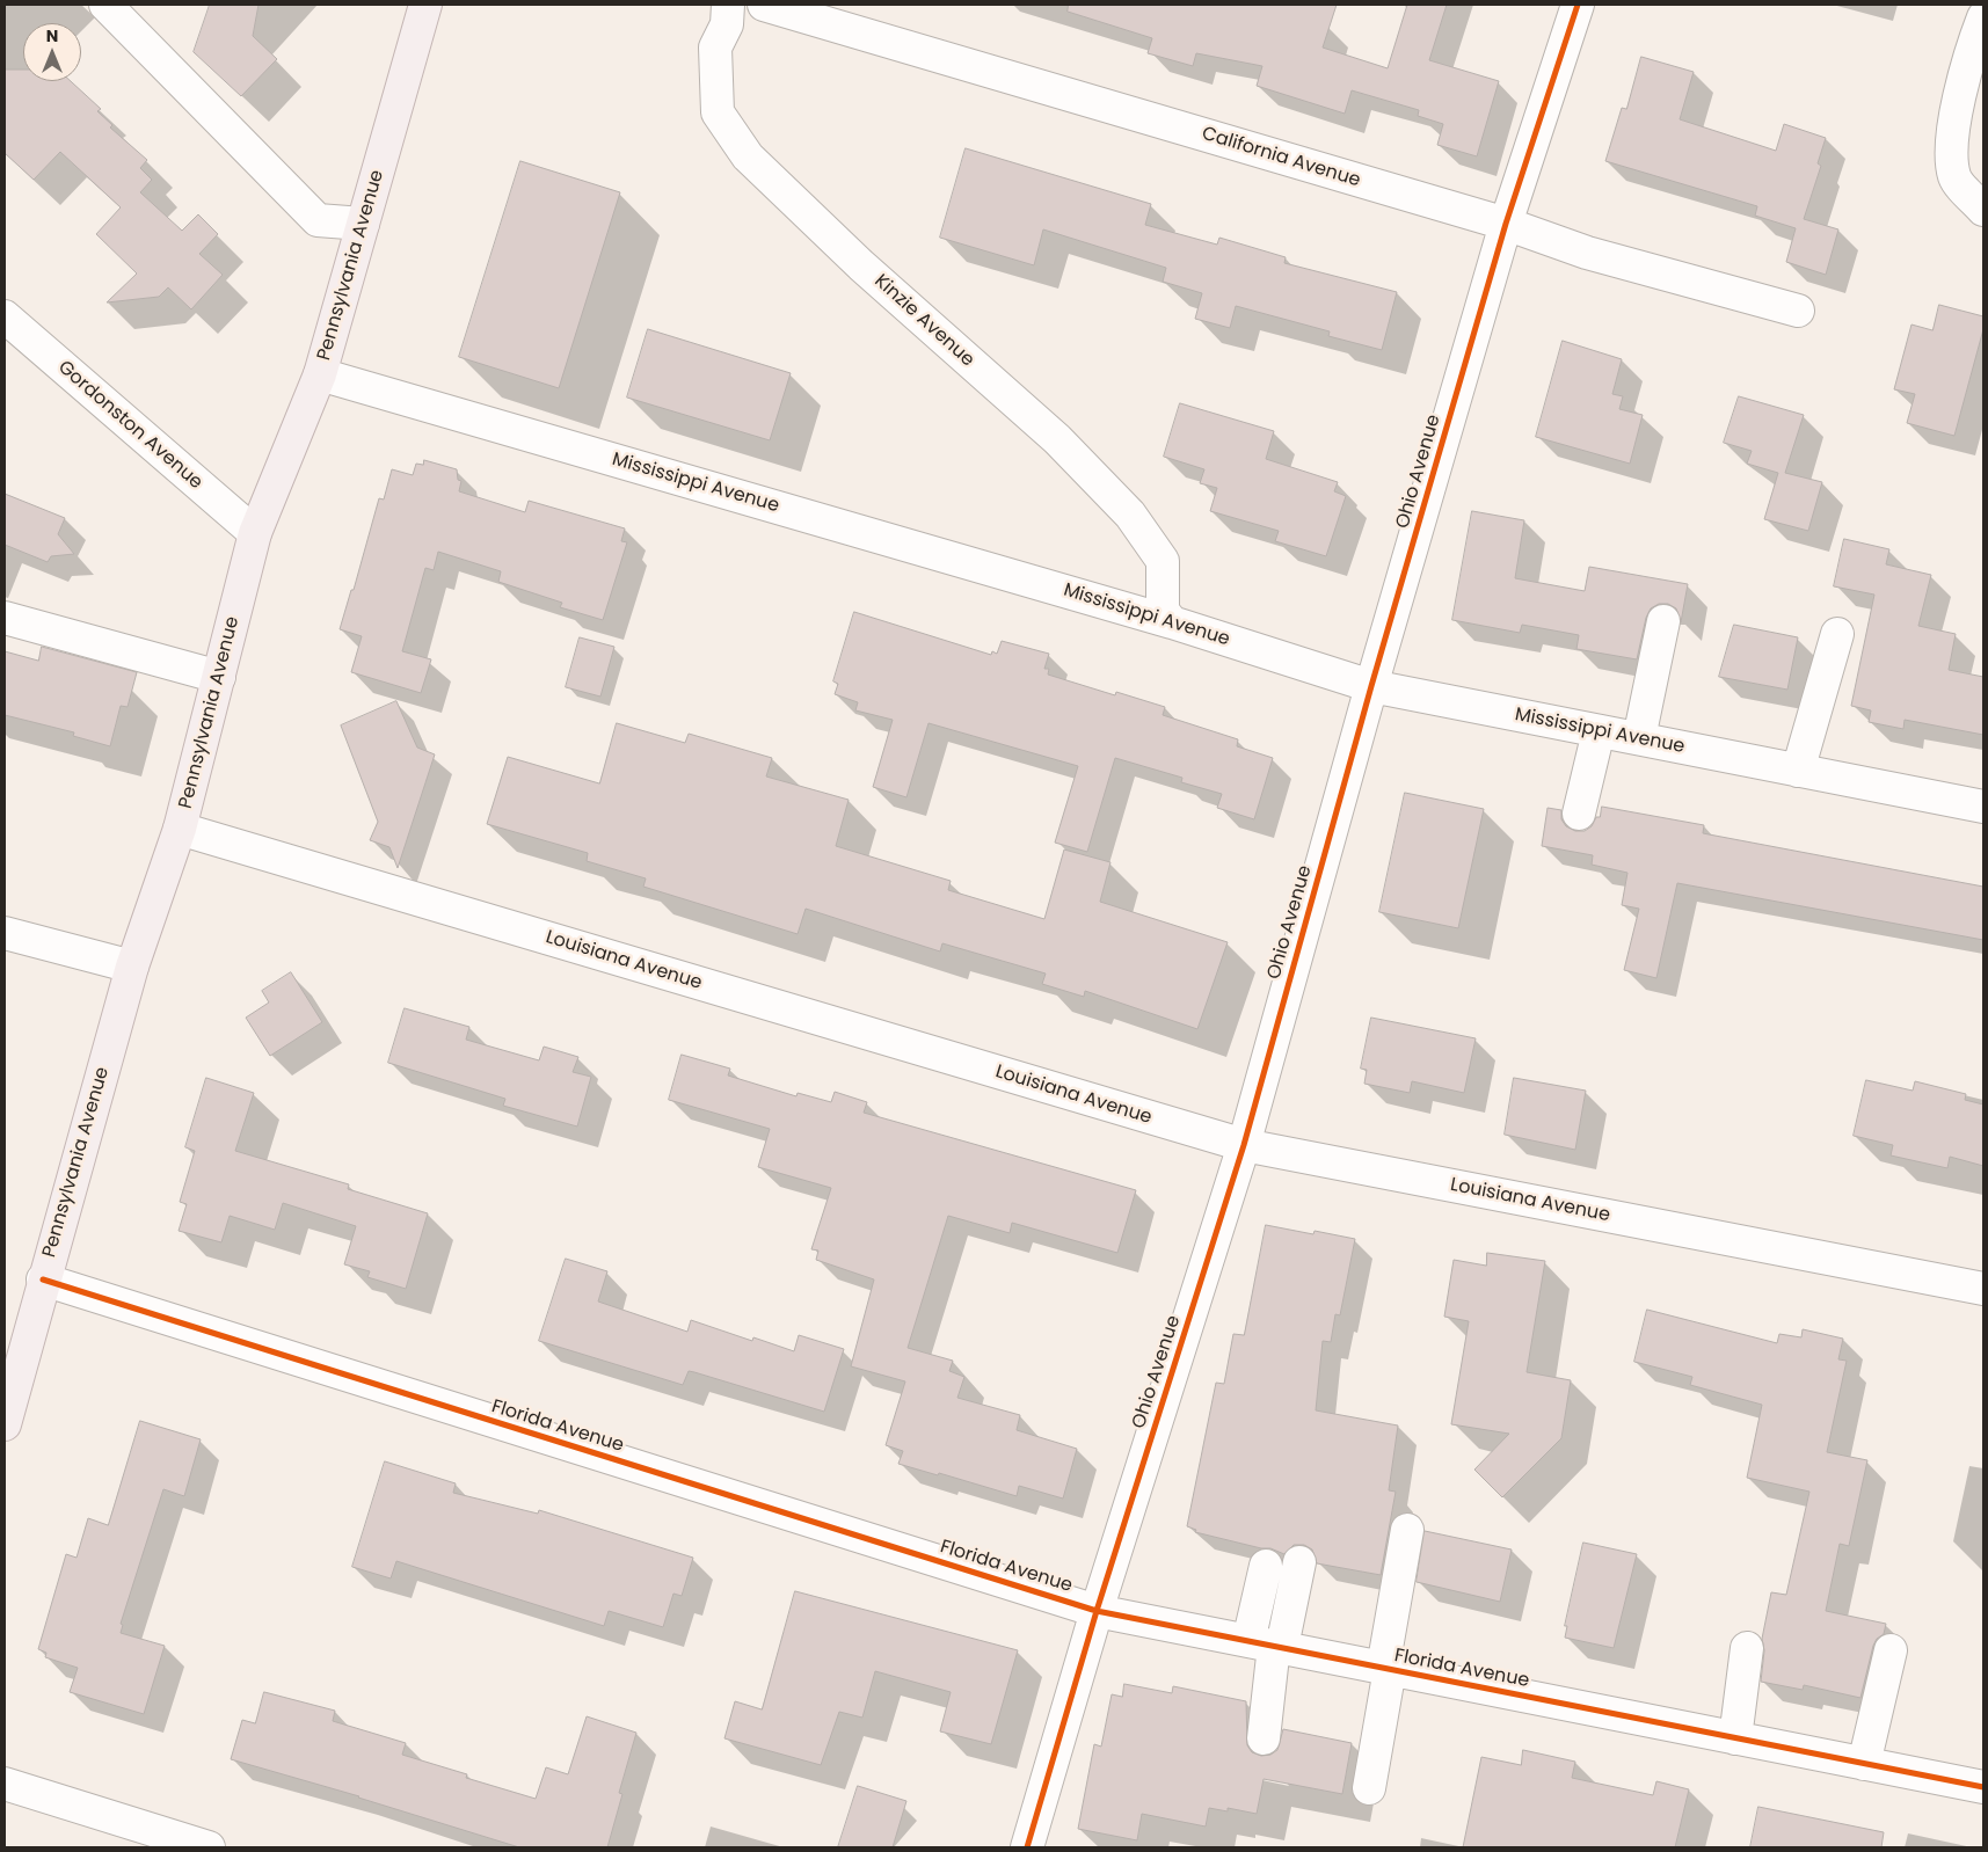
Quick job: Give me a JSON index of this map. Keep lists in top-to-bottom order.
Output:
{
  "streets": {
    "main road": ["Pennsylvania Avenue"],
    "street": [
      "California Avenue",
      "Kinzie Avenue",
      "Gordonston Avenue",
      "Ohio Avenue",
      "Mississippi Avenue",
      "Louisiana Avenue",
      "Florida Avenue"
    ]
  },
  "crossings": [
    ["California Avenue", "Ohio Avenue"],
    ["Pennsylvania Avenue", "Gordonston Avenue"],
    ["Pennsylvania Avenue", "Mississippi Avenue"],
    ["Pennsylvania Avenue", "Louisiana Avenue"],
    ["Pennsylvania Avenue", "Florida Avenue"],
    ["Kinzie Avenue", "Mississippi Avenue"],
    ["Ohio Avenue", "Mississippi Avenue"],
    ["Ohio Avenue", "Louisiana Avenue"],
    ["Ohio Avenue", "Florida Avenue"]
  ],
  "north": "top"
}
